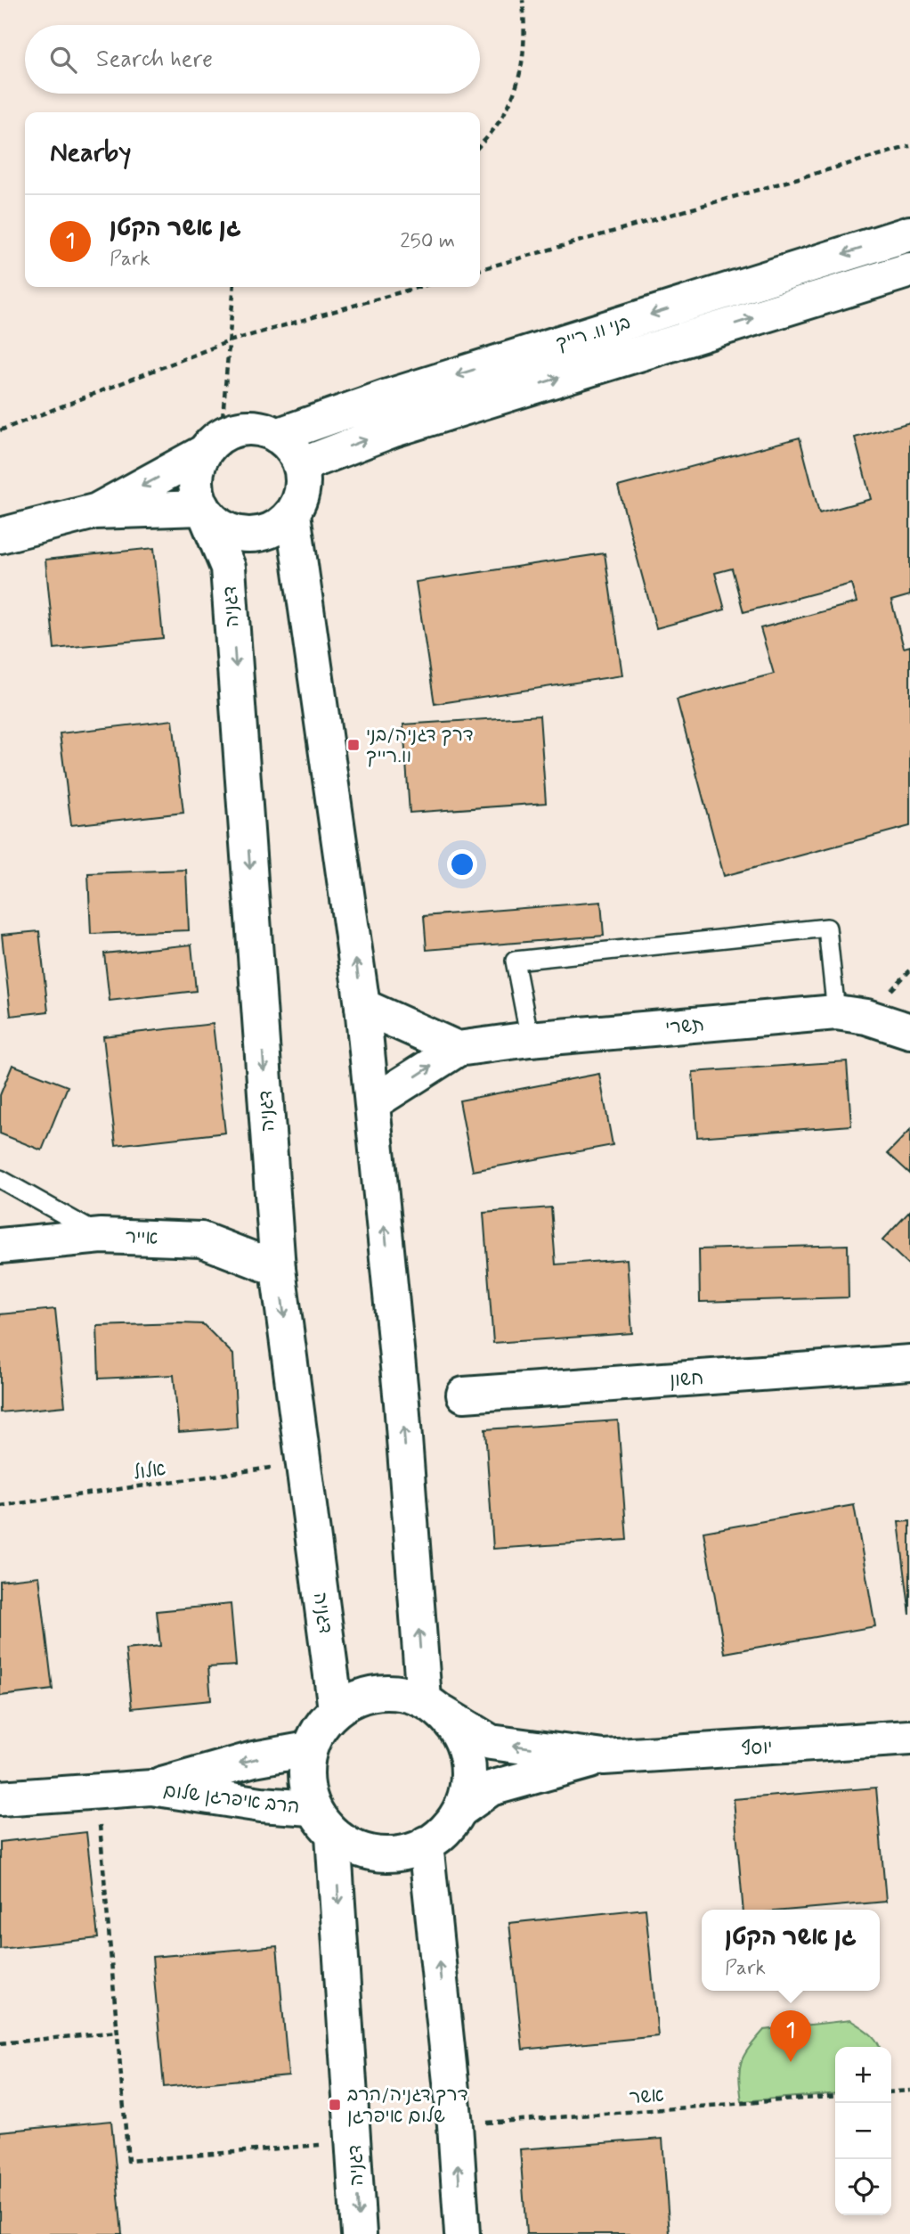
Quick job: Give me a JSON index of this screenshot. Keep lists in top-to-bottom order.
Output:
{
  "streets": {
    "street": [
      "בני וו. רייך",
      "דגניה",
      "תשרי",
      "אייר",
      "חשון",
      "יוסף",
      "הרב איפרגן שלום"
    ],
    "path": ["אלול", "אשר"]
  },
  "crossings": [
    ["בני וו. רייך", "דגניה"],
    ["דגניה", "אייר"],
    ["דגניה", "אלול"],
    ["דגניה", "יוסף"],
    ["דגניה", "הרב איפרגן שלום"],
    ["יוסף", "הרב איפרגן שלום"]
  ],
  "places": {
    "transit": ["דרך דגניה/בני וו.רייך", "דרך דגניה/הרב שלום איפרגן"]
  },
  "page": {
    "search": "Search here",
    "heading": "Nearby",
    "list": [
      {
        "mark": "1",
        "name": "גן אשר הקטן",
        "note": "Park",
        "value": "250 m"
      }
    ],
    "popup": ["גן אשר הקטן", "Park"],
    "pins": "1",
    "map_buttons": ["+", "−"]
  }
}
